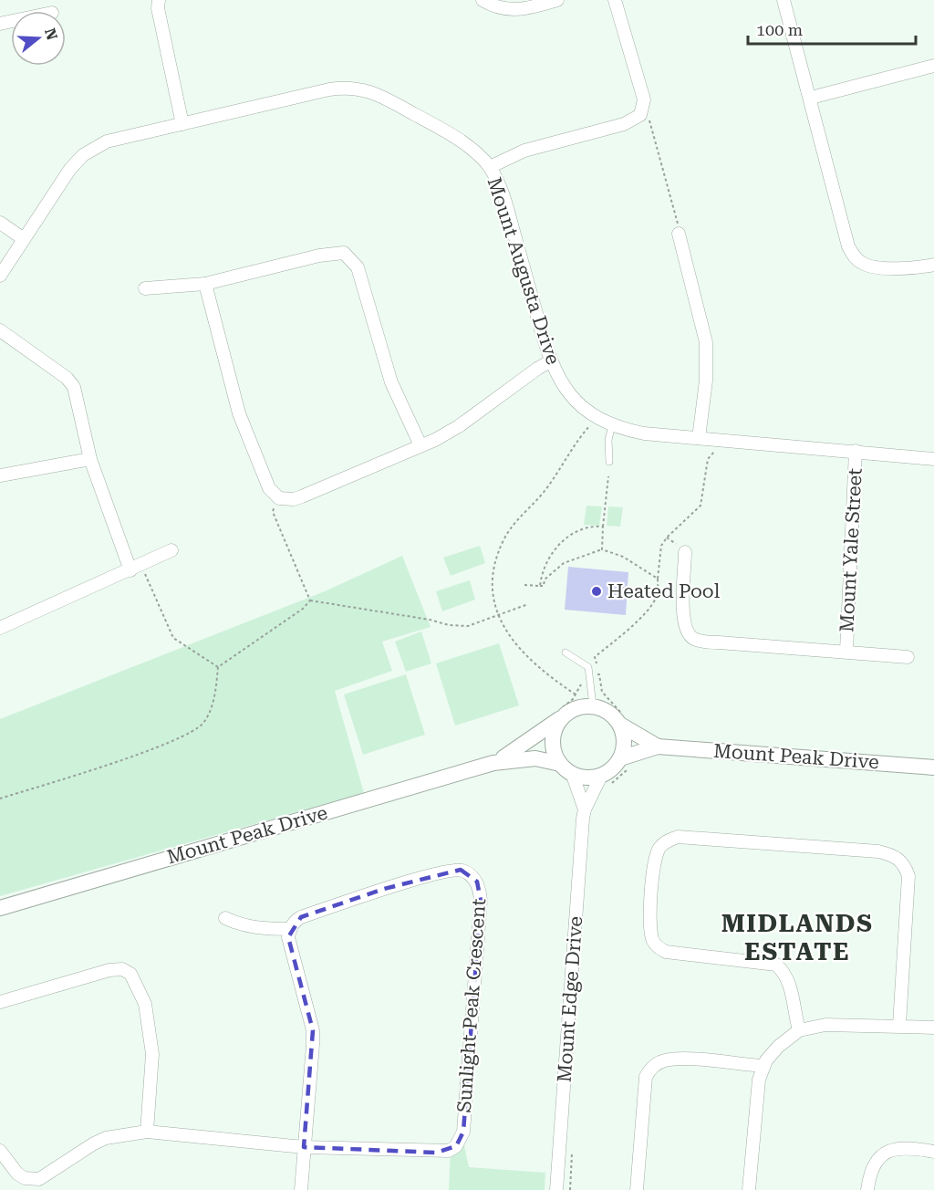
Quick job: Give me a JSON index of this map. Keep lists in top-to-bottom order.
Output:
{
  "streets": {
    "street": [
      "Mount Augusta Drive",
      "Mount Yale Street",
      "Mount Peak Drive",
      "Mount Edge Drive",
      "Sunlight Peak Crescent"
    ]
  },
  "crossings": [
    ["Mount Augusta Drive", "Mount Yale Street"],
    ["Mount Peak Drive", "Mount Edge Drive"]
  ],
  "districts": ["MIDLANDS ESTATE"],
  "places": ["Heated Pool"],
  "scale_bar": "100 m",
  "north": "right"
}
